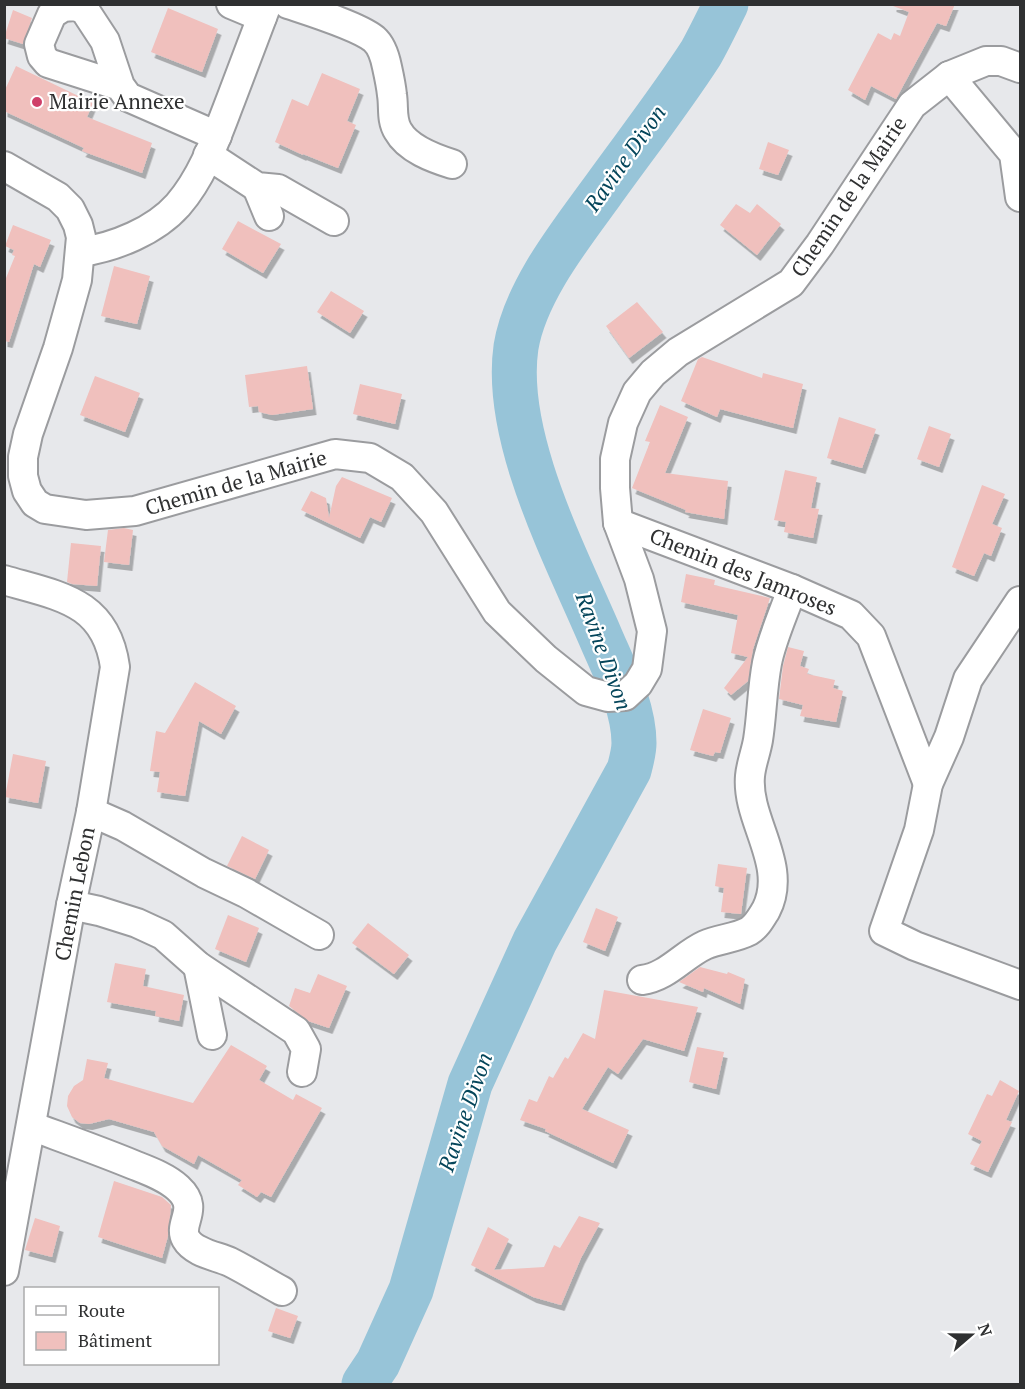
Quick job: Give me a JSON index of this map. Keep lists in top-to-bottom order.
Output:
{
  "streets": {
    "street": ["Chemin de la Mairie", "Chemin des Jamroses", "Chemin Lebon"]
  },
  "crossings": [
    ["Chemin de la Mairie", "Chemin des Jamroses"]
  ],
  "water": ["Ravine Divon"],
  "places": ["Mairie Annexe"],
  "legend": ["Route", "Bâtiment"],
  "north": "right"
}
